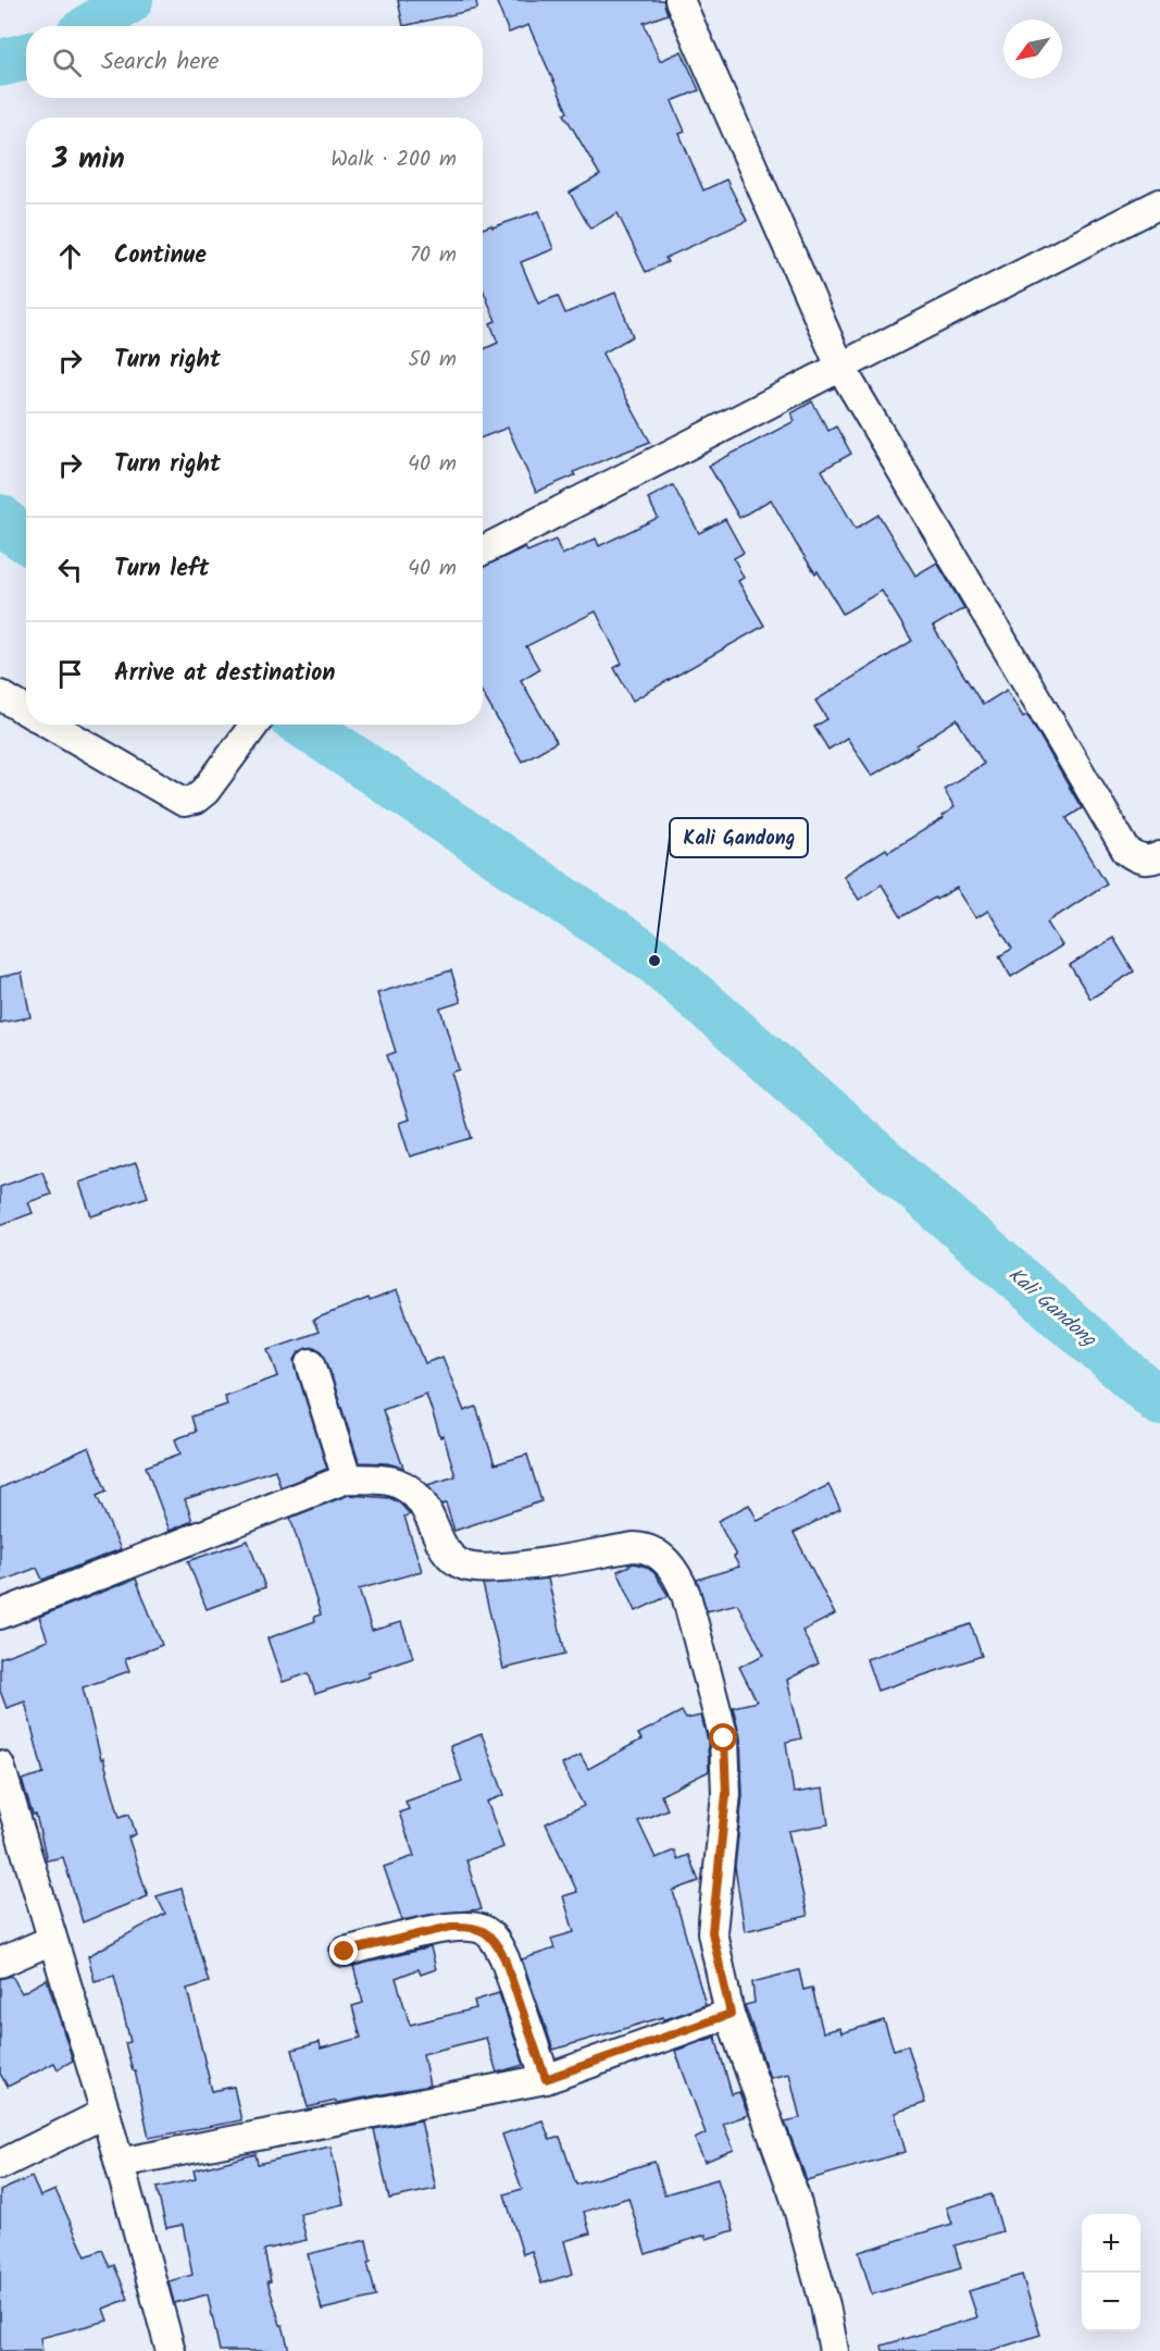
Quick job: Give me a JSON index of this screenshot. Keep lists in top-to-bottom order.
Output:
{
  "water": ["Kali Gandong"],
  "places": ["Kali Gandong"],
  "north": "bottom left",
  "page": {
    "search": "Search here",
    "heading": ["3 min", "Walk · 200 m"],
    "list": [
      ["Continue", "70 m"],
      ["Turn right", "50 m"],
      ["Turn right", "40 m"],
      ["Turn left", "40 m"],
      "Arrive at destination"
    ],
    "map_buttons": ["+", "−"]
  }
}
